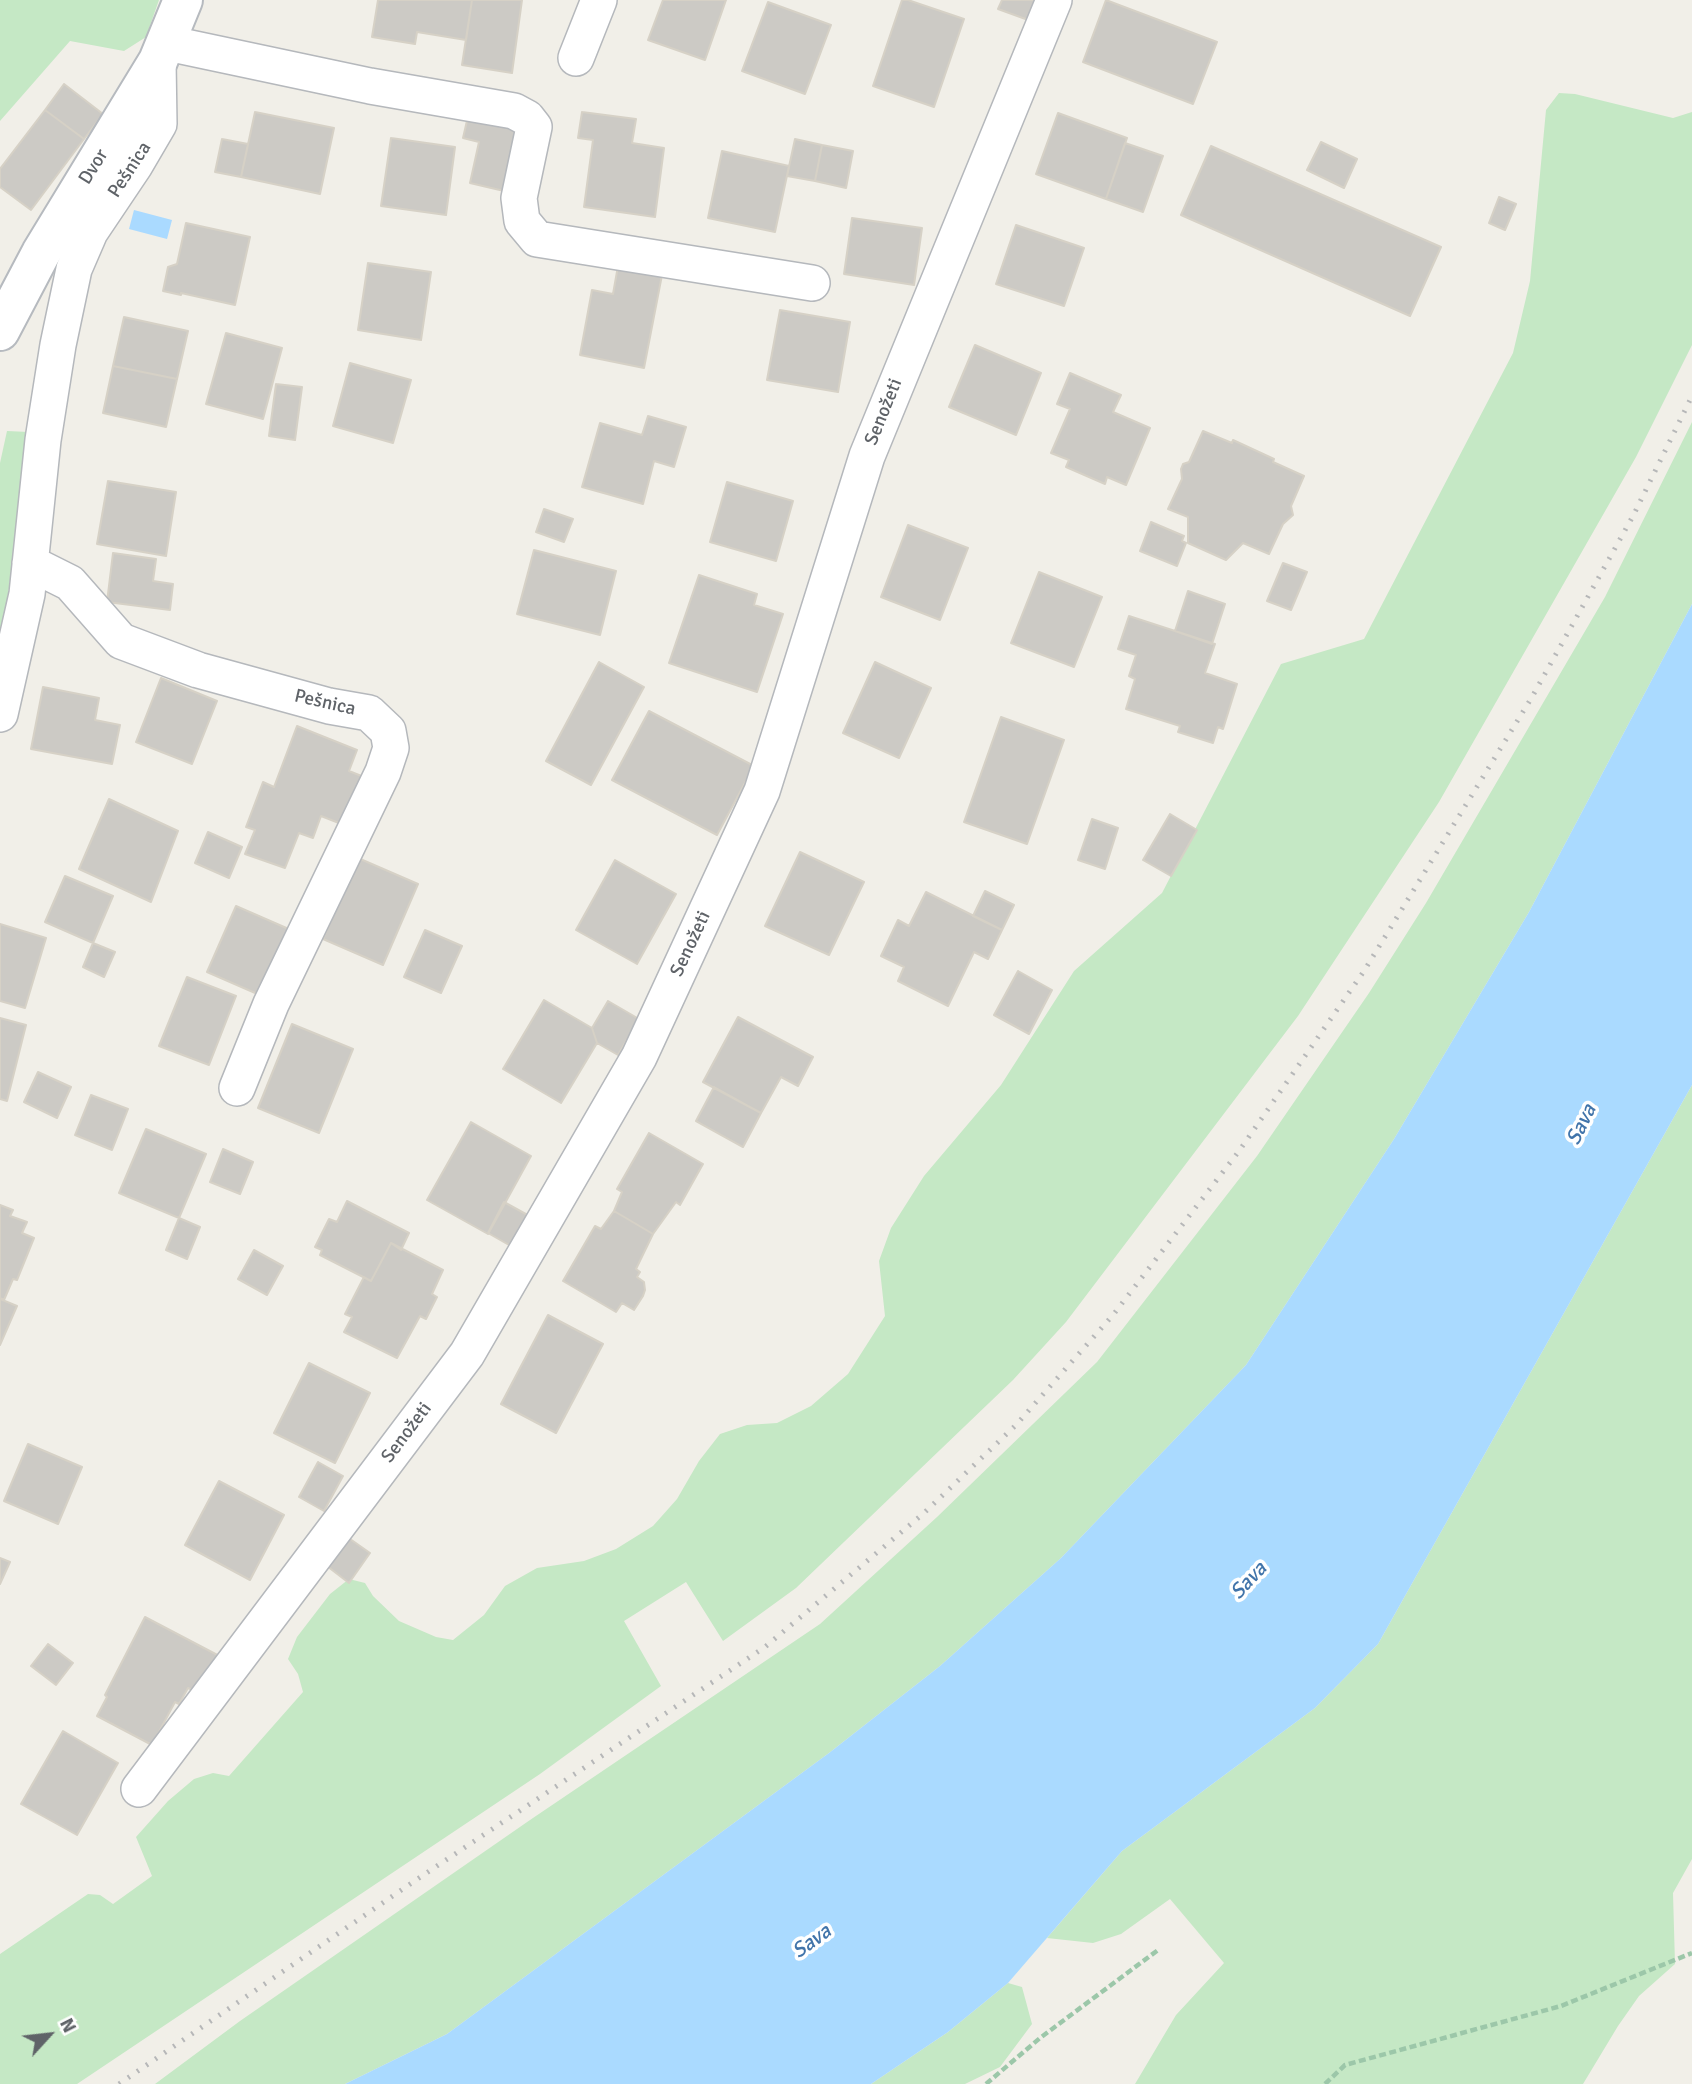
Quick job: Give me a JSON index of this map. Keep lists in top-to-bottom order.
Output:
{
  "streets": {
    "street": ["Dvor", "Pešnica", "Senožeti"]
  },
  "crossings": [
    ["Dvor", "Pešnica"]
  ],
  "water": ["Sava"],
  "north": "top right"
}
